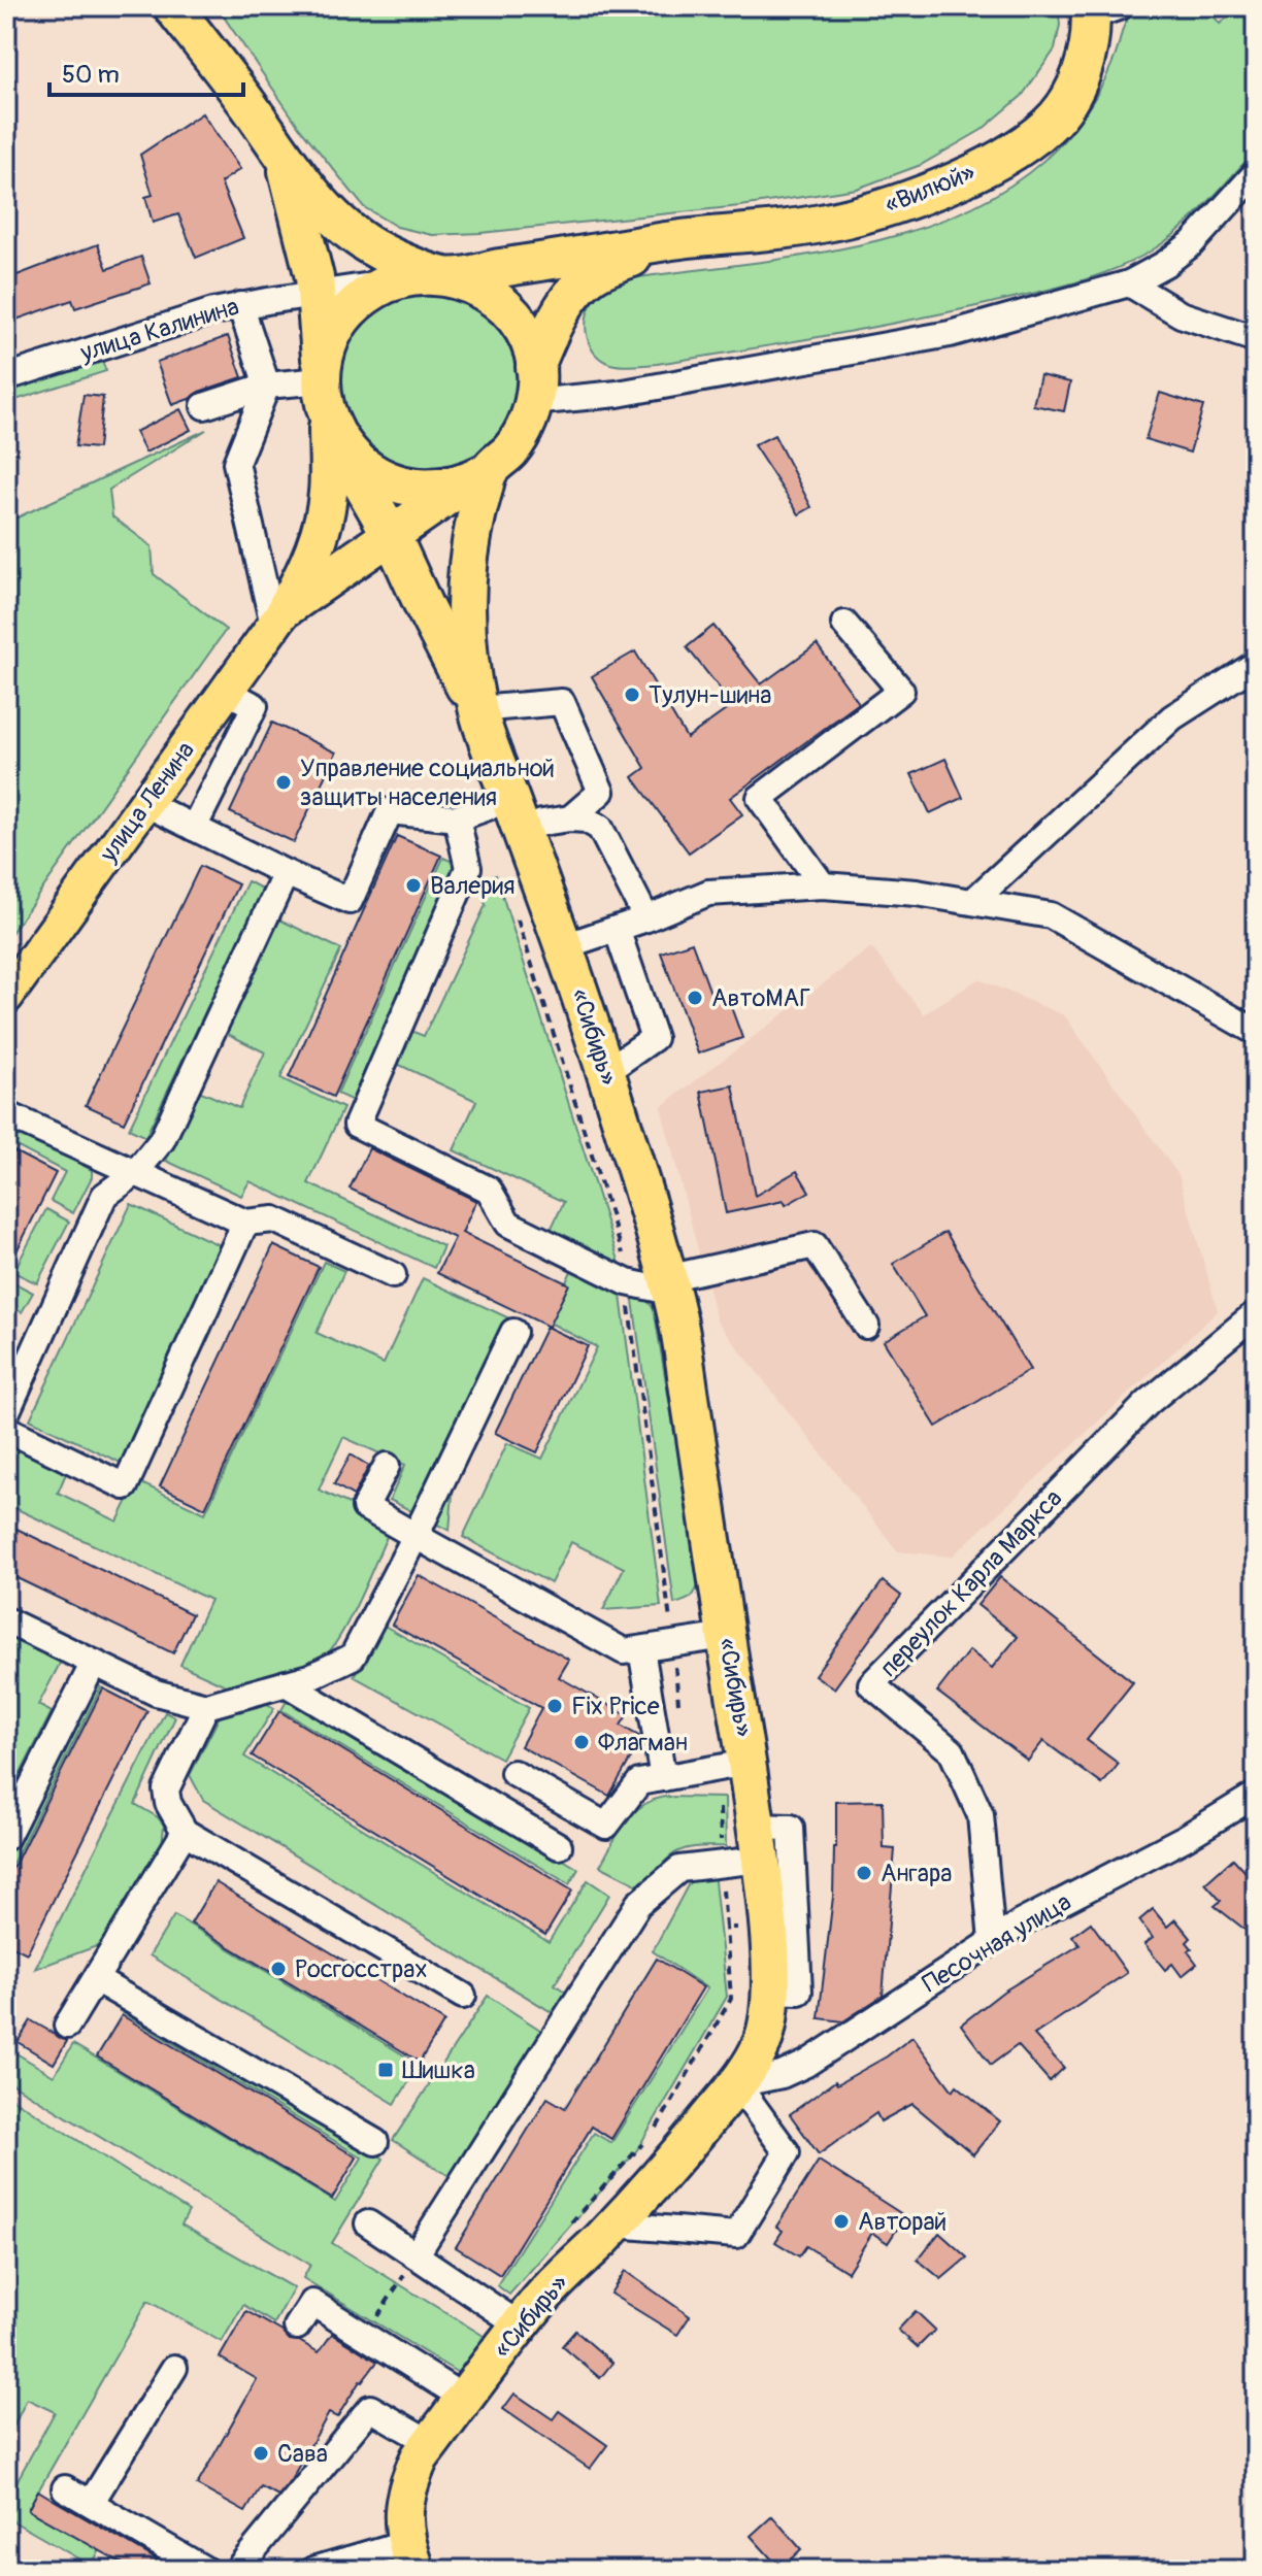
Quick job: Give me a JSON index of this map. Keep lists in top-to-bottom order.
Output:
{
  "streets": {
    "highway": ["«Вилюй»", "«Сибирь»"],
    "main road": ["улица Ленина"],
    "street": ["улица Калинина", "переулок Карла Маркса", "Песочная улица"]
  },
  "crossings": [
    ["«Сибирь»", "Песочная улица"],
    ["переулок Карла Маркса", "Песочная улица"]
  ],
  "places": {
    "other": [
      "Тулун-шина",
      "Управление социальной защиты населения",
      "Валерия",
      "АвтоМАГ",
      "Fix Price",
      "Флагман",
      "Ангара",
      "Росгосстрах",
      "Авторай",
      "Сава"
    ],
    "transit": ["Шишка"]
  },
  "scale_bar": "50 m"
}
